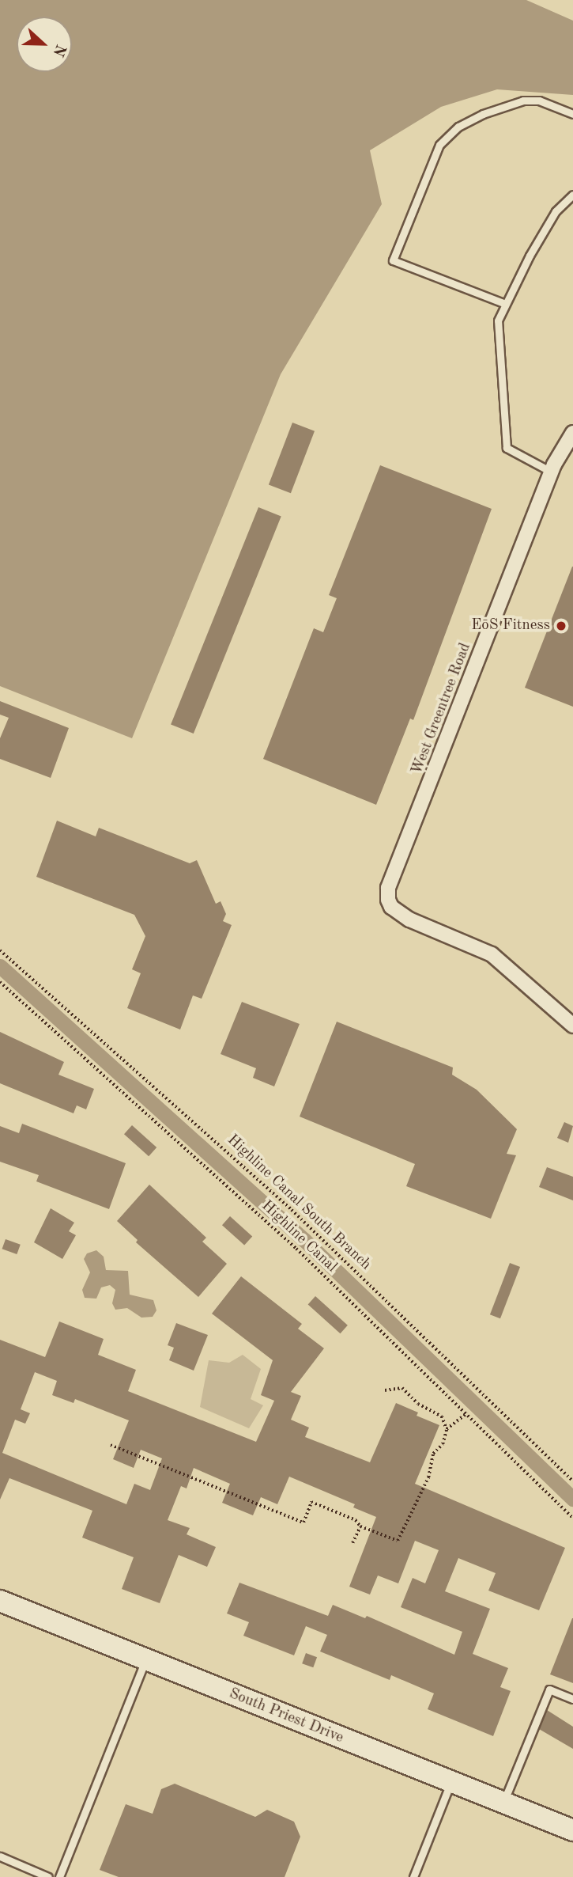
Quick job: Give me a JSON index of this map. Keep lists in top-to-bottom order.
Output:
{
  "streets": {
    "main road": ["South Priest Drive"],
    "street": ["West Greentree Road"],
    "path": ["Highline Canal South Branch", "Highline Canal"]
  },
  "places": ["EōS Fitness"],
  "north": "right"
}
